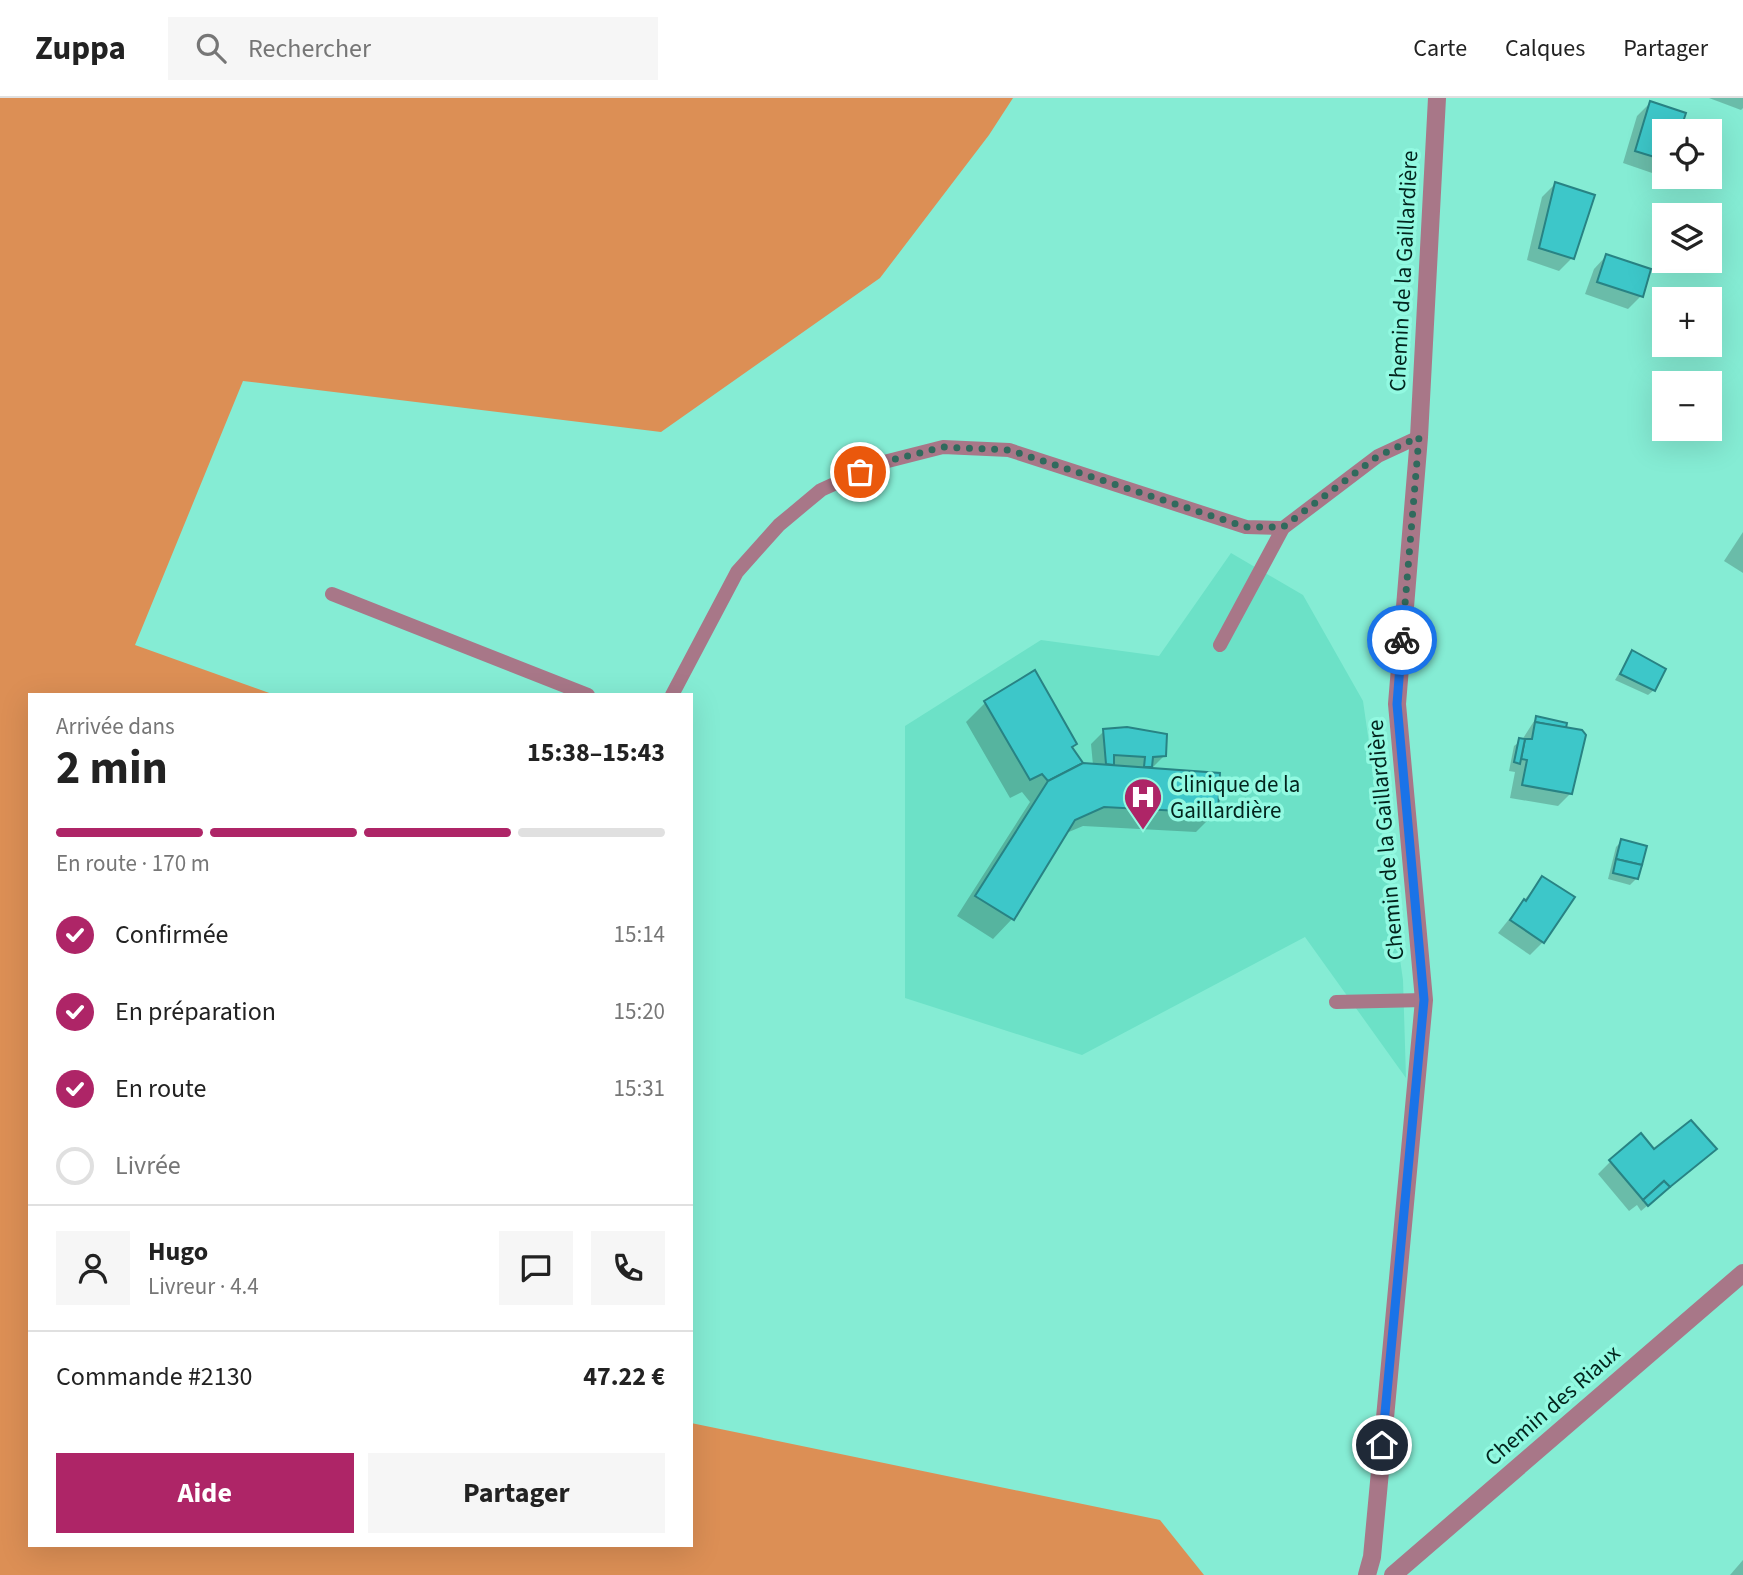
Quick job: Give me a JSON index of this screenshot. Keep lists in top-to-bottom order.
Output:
{
  "streets": {
    "street": ["Chemin de la Gaillardière", "Chemin des Riaux"]
  },
  "places": {
    "hospital": ["Clinique de la Gaillardière"]
  },
  "page": {
    "header": "Zuppa",
    "search": "Rechercher",
    "nav": ["Carte", "Calques", "Partager"],
    "map_buttons": ["+", "−"],
    "heading": ["2 min", "Arrivée dans", "15:38–15:43"],
    "panel": [
      "Hugo",
      "Livreur · 4.4",
      "Commande #2130",
      "47.22 €"
    ],
    "bar": "En route · 170 m",
    "list": [
      ["Confirmée", "15:14"],
      ["En préparation", "15:20"],
      ["En route", "15:31"],
      "Livrée"
    ],
    "buttons": ["Aide", "Partager"]
  }
}
